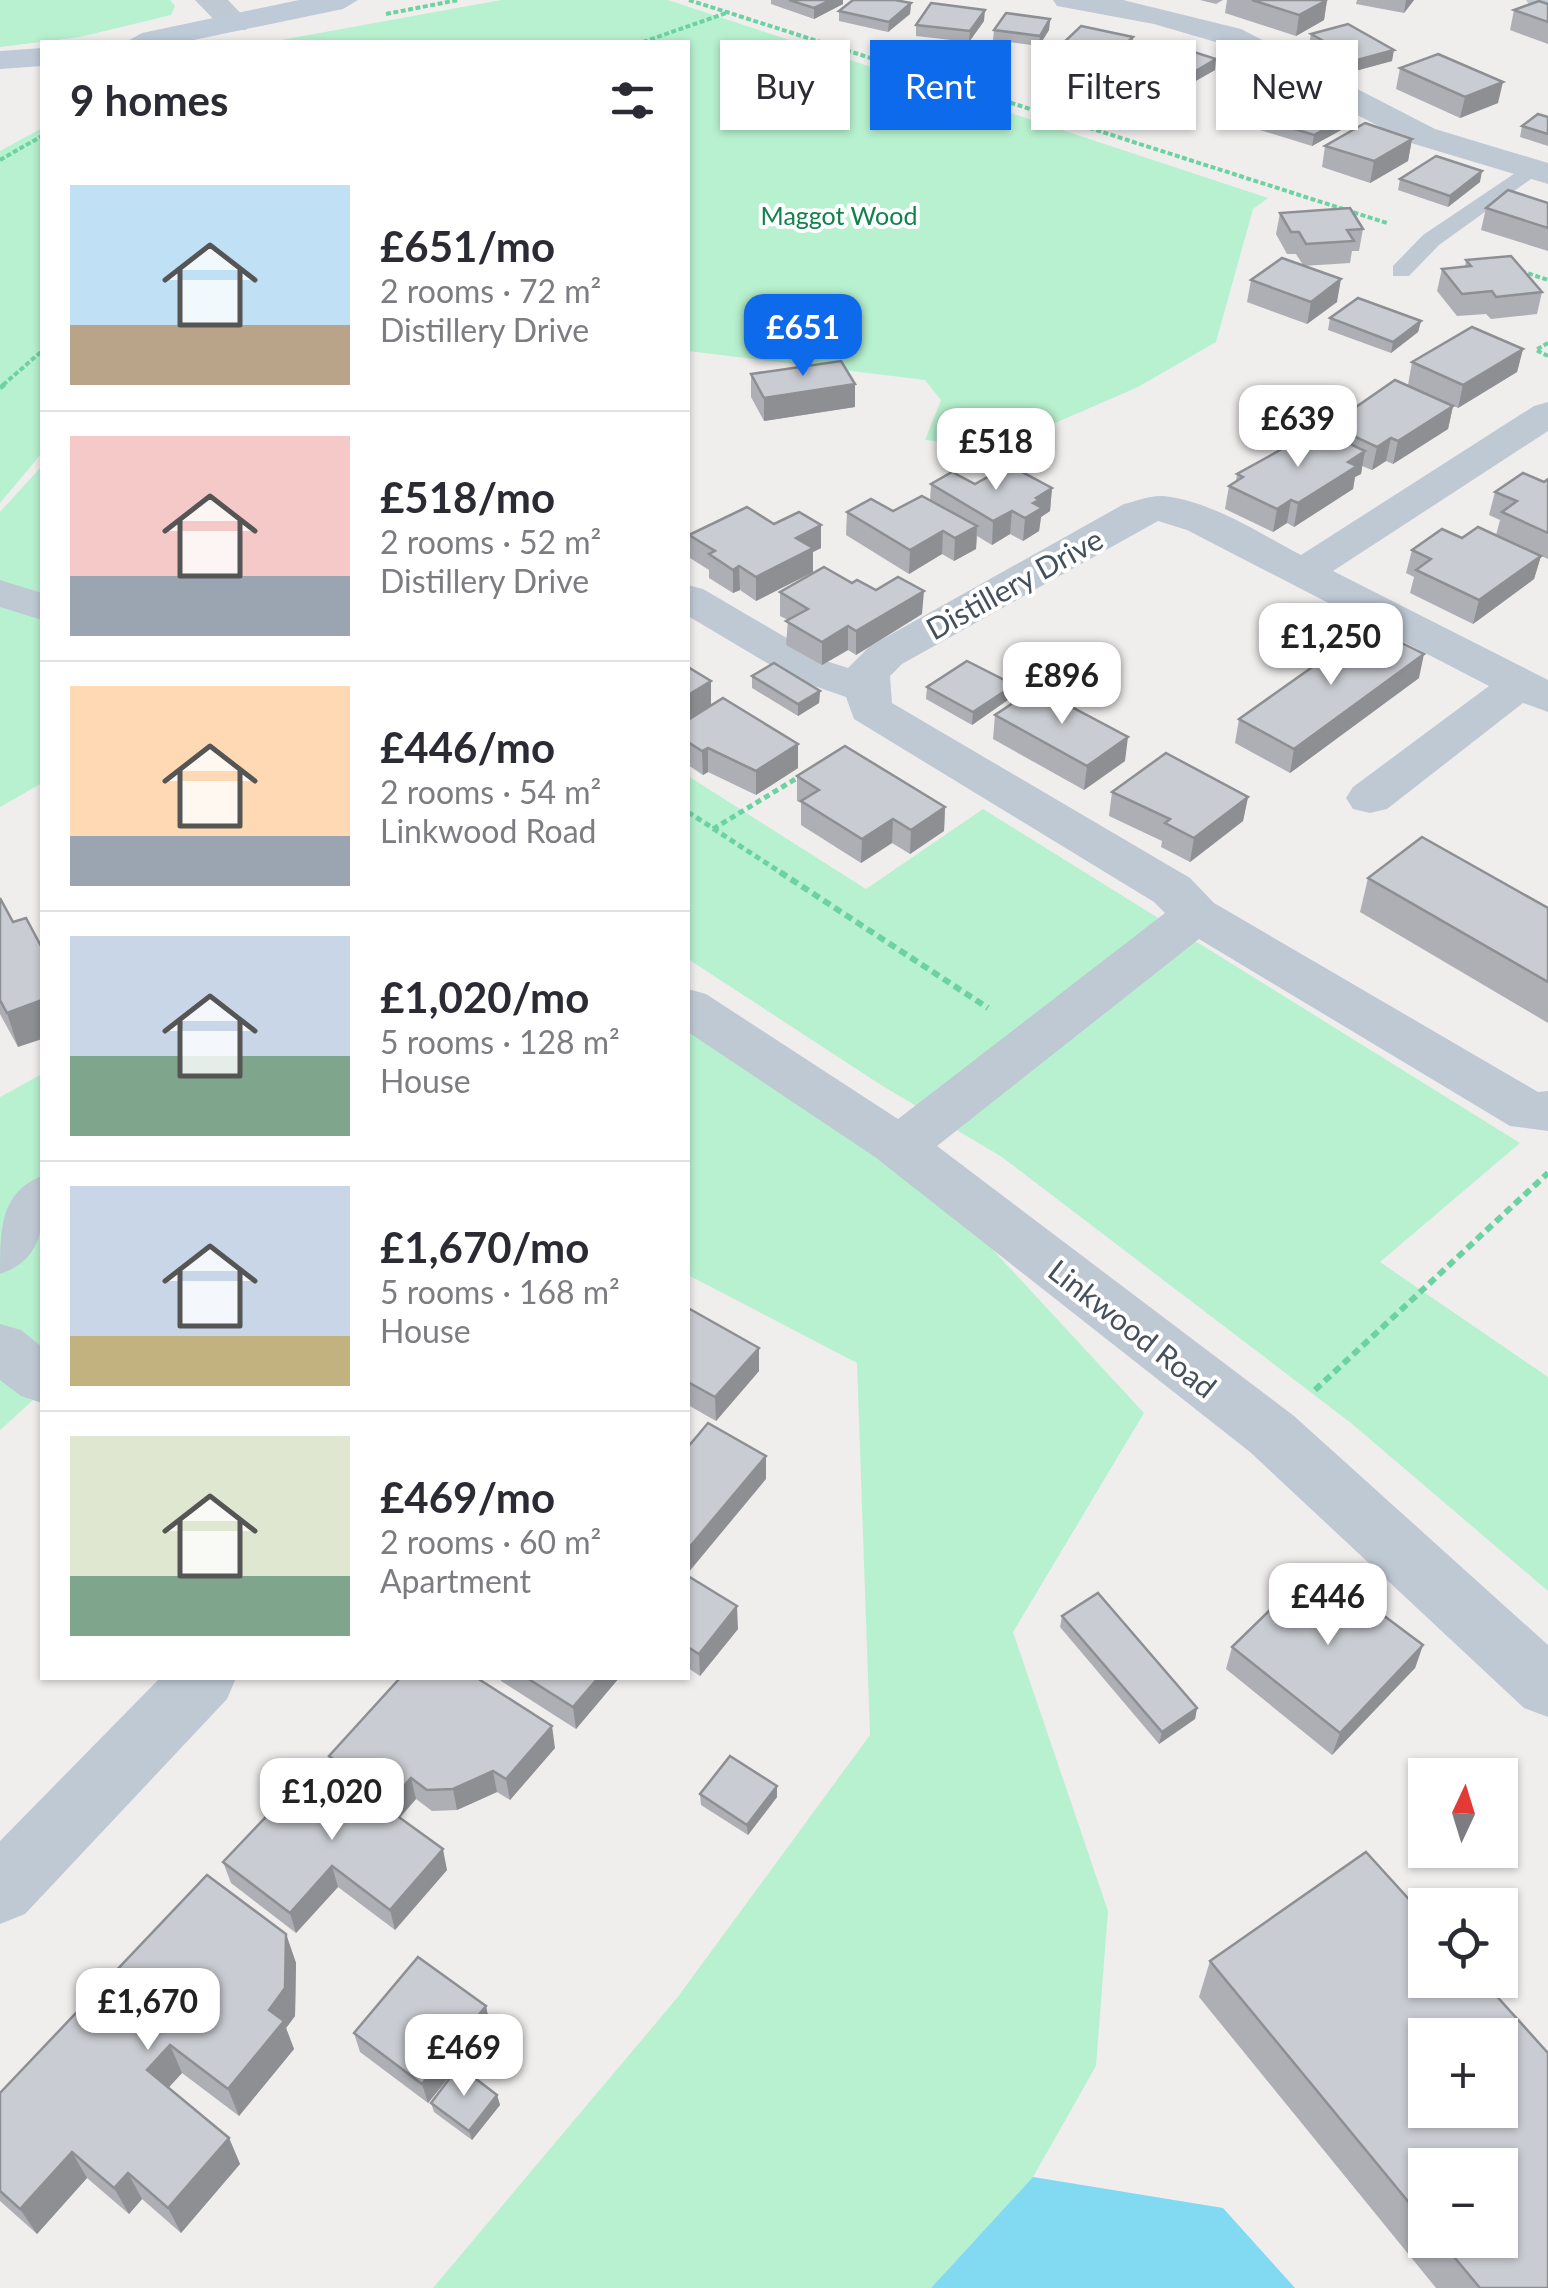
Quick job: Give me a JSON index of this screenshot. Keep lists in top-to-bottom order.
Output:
{
  "streets": {
    "street": ["Distillery Drive", "Linkwood Road"]
  },
  "parks": ["Maggot Wood"],
  "north": "top",
  "page": {
    "chip": [
      "Buy",
      "Rent",
      "Filters",
      "New"
    ],
    "heading": "9 homes",
    "list": [
      {
        "name": "£651/mo",
        "note": "2 rooms · 72 m² · Distillery Drive"
      },
      {
        "name": "£518/mo",
        "note": "2 rooms · 52 m² · Distillery Drive"
      },
      {
        "name": "£446/mo",
        "note": "2 rooms · 54 m² · Linkwood Road"
      },
      {
        "name": "£1,020/mo",
        "note": "5 rooms · 128 m² · House"
      },
      {
        "name": "£1,670/mo",
        "note": "5 rooms · 168 m² · House"
      },
      {
        "name": "£469/mo",
        "note": "2 rooms · 60 m² · Apartment"
      }
    ],
    "price": [
      "£651",
      "£639",
      "£518",
      "£1,250",
      "£896",
      "£446",
      "£1,020",
      "£1,670",
      "£469"
    ],
    "map_buttons": ["+", "−"]
  }
}
